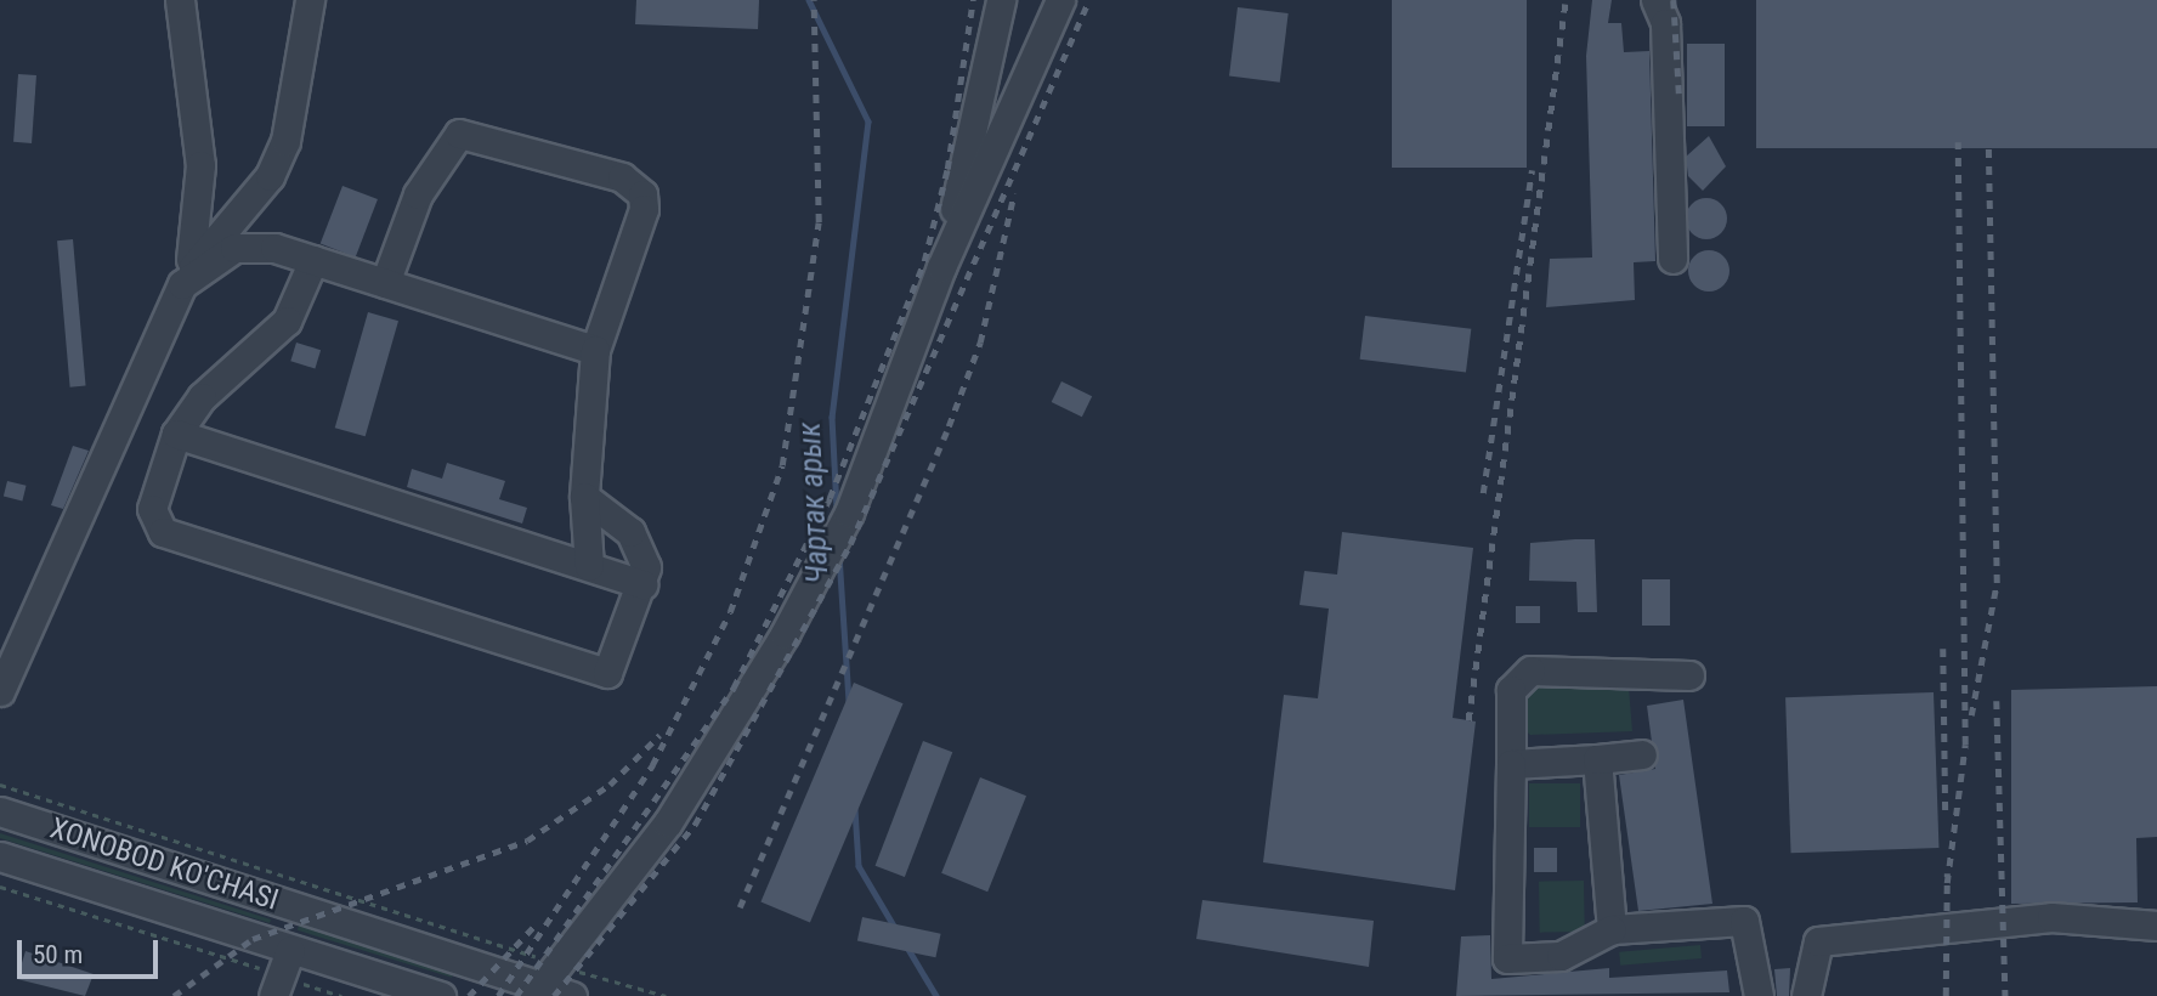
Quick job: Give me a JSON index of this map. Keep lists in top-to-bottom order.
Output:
{
  "streets": {
    "street": ["XONOBOD KO'CHASI"]
  },
  "water": ["Чартак арык"],
  "scale_bar": "50 m"
}
